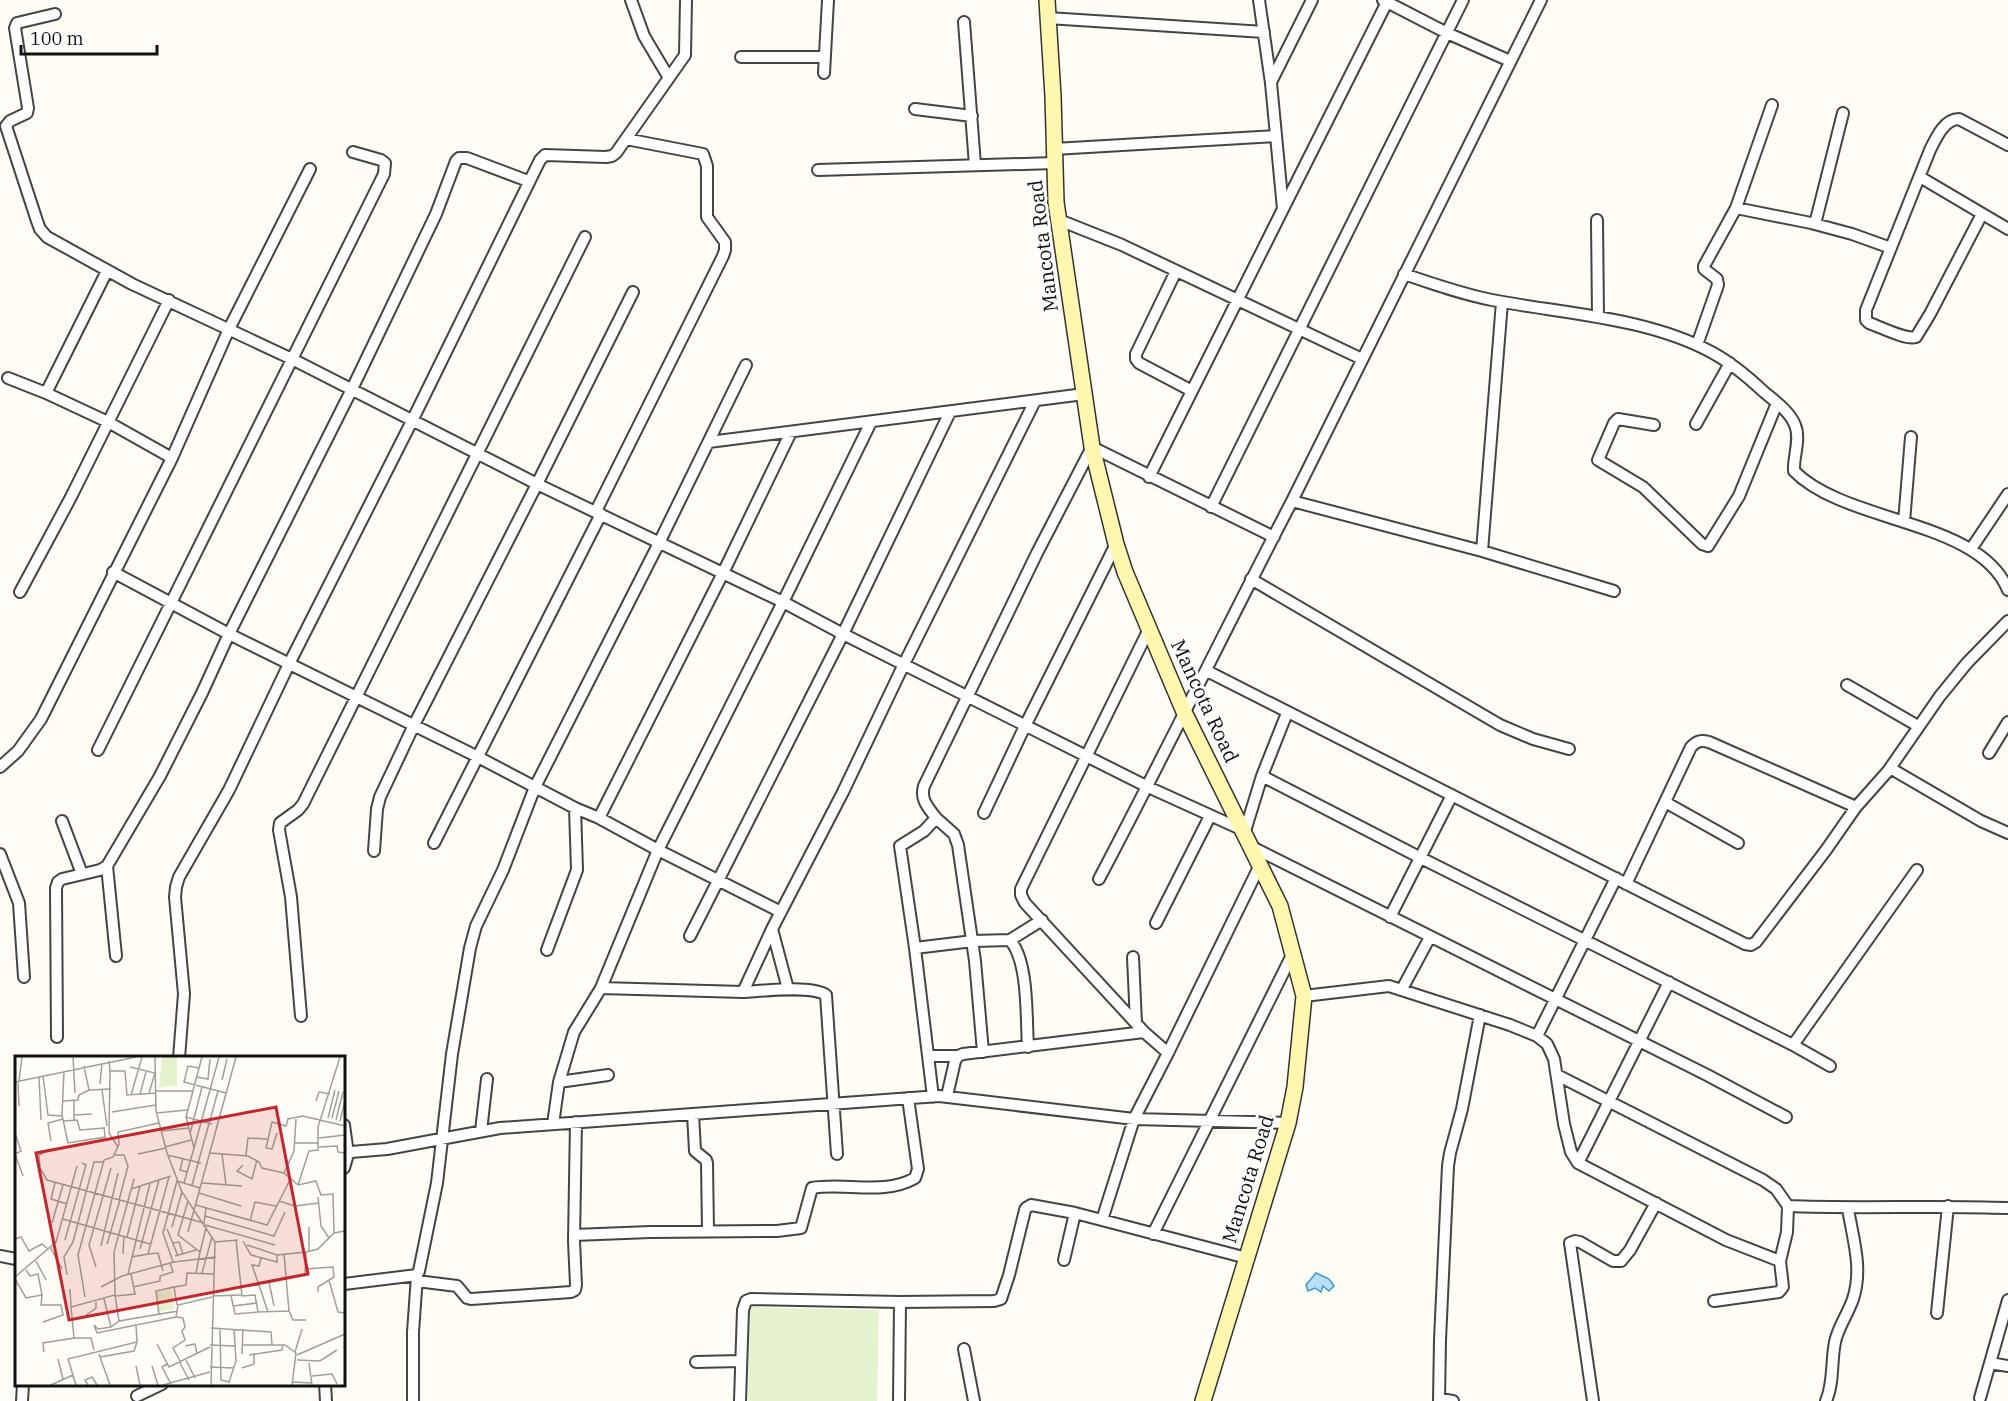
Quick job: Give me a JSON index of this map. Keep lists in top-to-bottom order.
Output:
{
  "streets": {
    "main road": ["Mancota Road"]
  },
  "scale_bar": "100 m"
}
